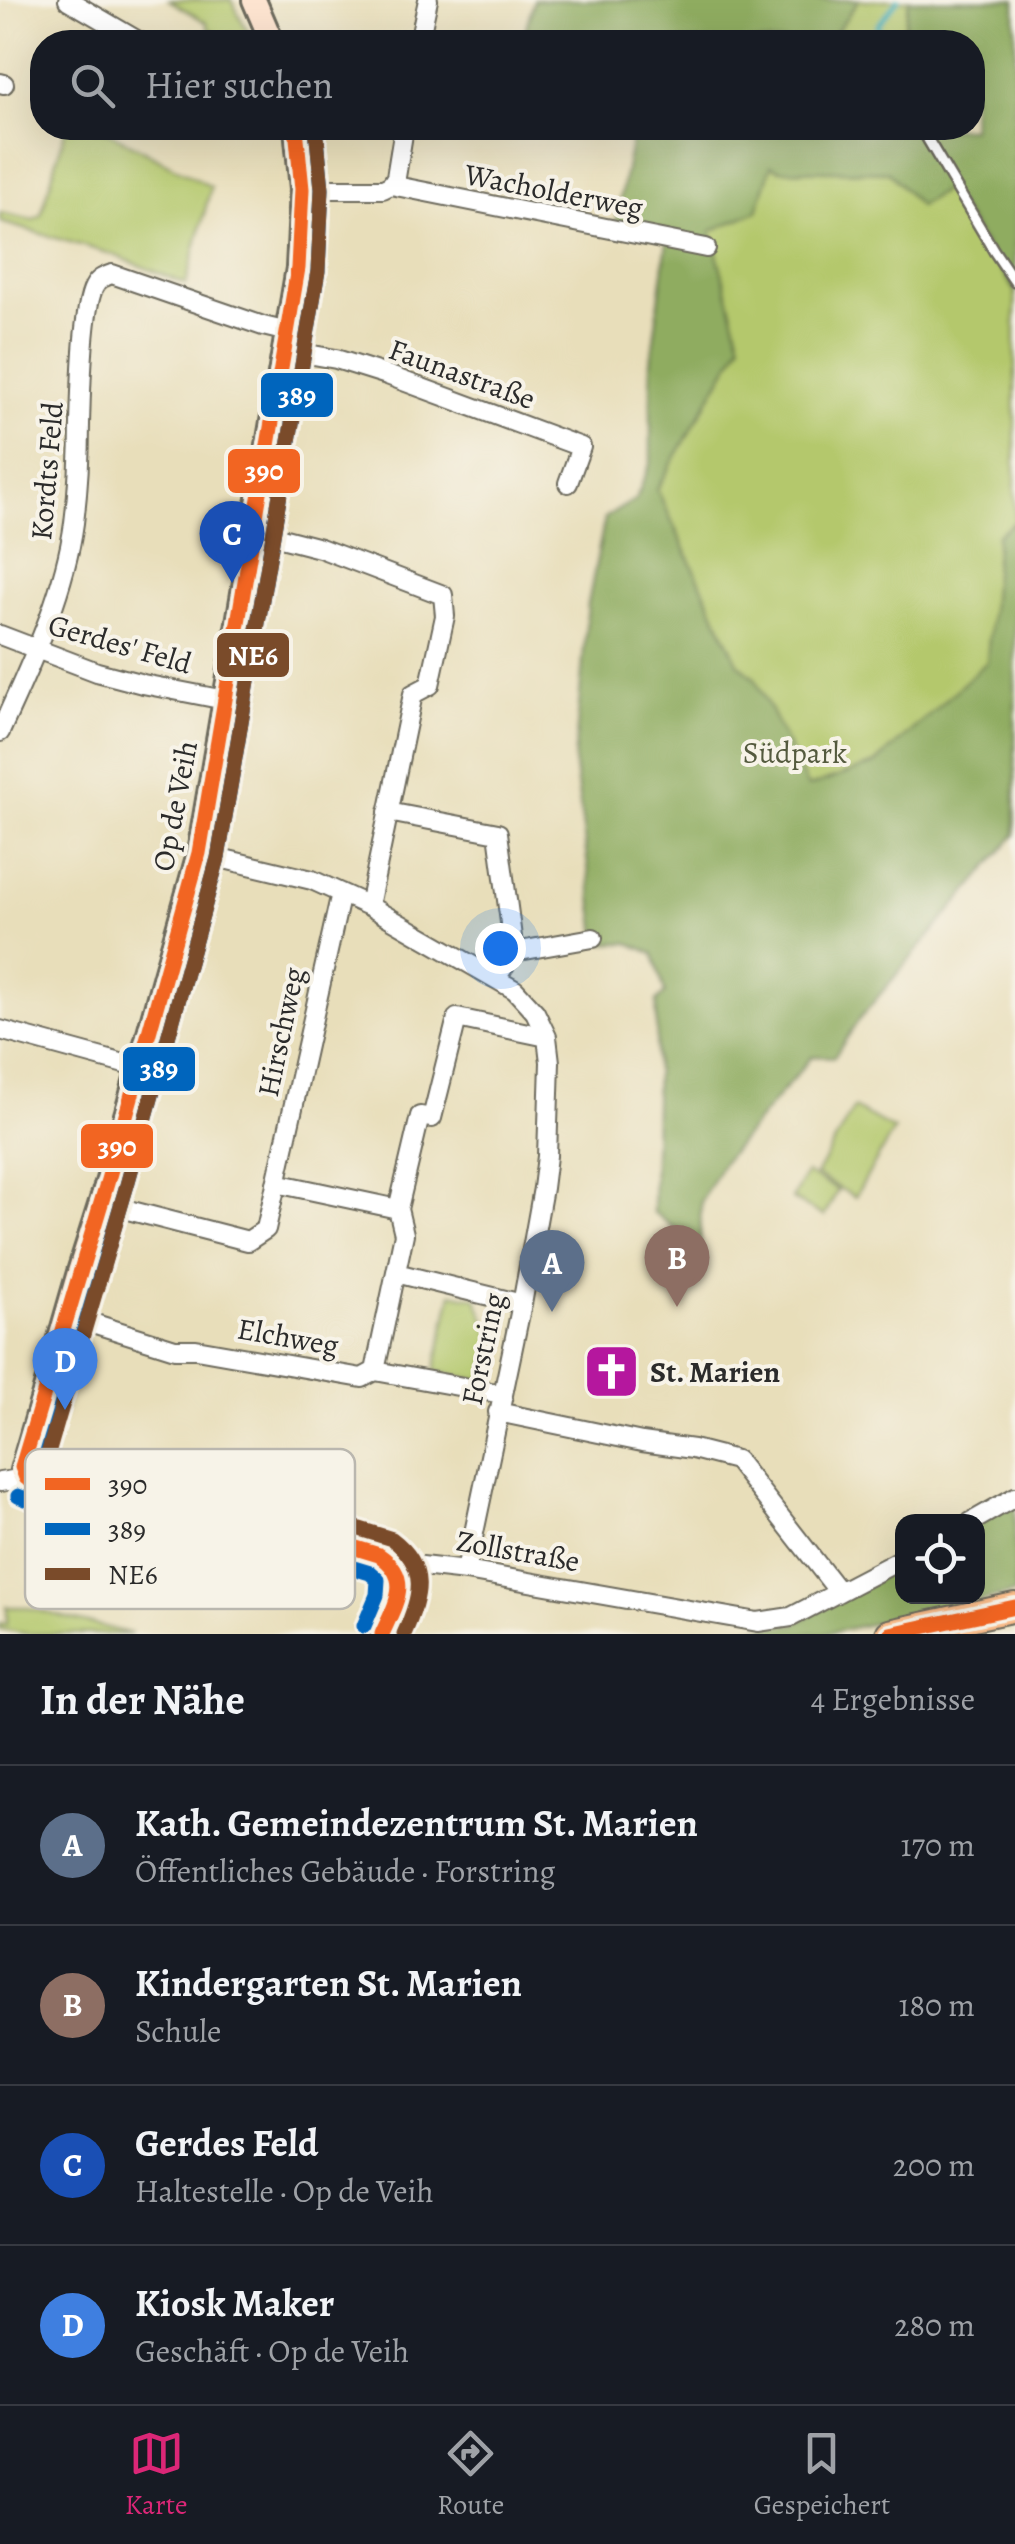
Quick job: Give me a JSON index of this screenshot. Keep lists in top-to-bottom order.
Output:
{
  "streets": {
    "street": [
      "Wacholderweg",
      "Faunastraße",
      "Kordts Feld",
      "Gerdes' Feld",
      "Op de Veih",
      "Hirschweg",
      "Elchweg",
      "Forstring",
      "Zollstraße"
    ]
  },
  "crossings": [
    ["Wacholderweg", "Op de Veih"],
    ["Faunastraße", "Kordts Feld"],
    ["Faunastraße", "Op de Veih"],
    ["Kordts Feld", "Gerdes' Feld"],
    ["Kordts Feld", "Op de Veih"],
    ["Gerdes' Feld", "Op de Veih"],
    ["Op de Veih", "Hirschweg"],
    ["Op de Veih", "Elchweg"],
    ["Op de Veih", "Forstring"],
    ["Hirschweg", "Forstring"],
    ["Elchweg", "Forstring"],
    ["Elchweg", "Zollstraße"],
    ["Forstring", "Zollstraße"]
  ],
  "parks": ["Südpark"],
  "places": {
    "church": ["St. Marien"]
  },
  "lines": ["transit line 390", "transit line 389", "transit line NE6"],
  "legend": ["390", "389", "NE6"],
  "page": {
    "search": "Hier suchen",
    "pins": [
      "C",
      "B",
      "A",
      "D"
    ],
    "heading": ["In der Nähe", "4 Ergebnisse"],
    "list": [
      {
        "mark": "A",
        "name": "Kath. Gemeindezentrum St. Marien",
        "note": "Öffentliches Gebäude · Forstring",
        "value": "170 m"
      },
      {
        "mark": "B",
        "name": "Kindergarten St. Marien",
        "note": "Schule",
        "value": "180 m"
      },
      {
        "mark": "C",
        "name": "Gerdes Feld",
        "note": "Haltestelle · Op de Veih",
        "value": "200 m"
      },
      {
        "mark": "D",
        "name": "Kiosk Maker",
        "note": "Geschäft · Op de Veih",
        "value": "280 m"
      }
    ],
    "nav": ["Karte", "Route", "Gespeichert"]
  }
}
